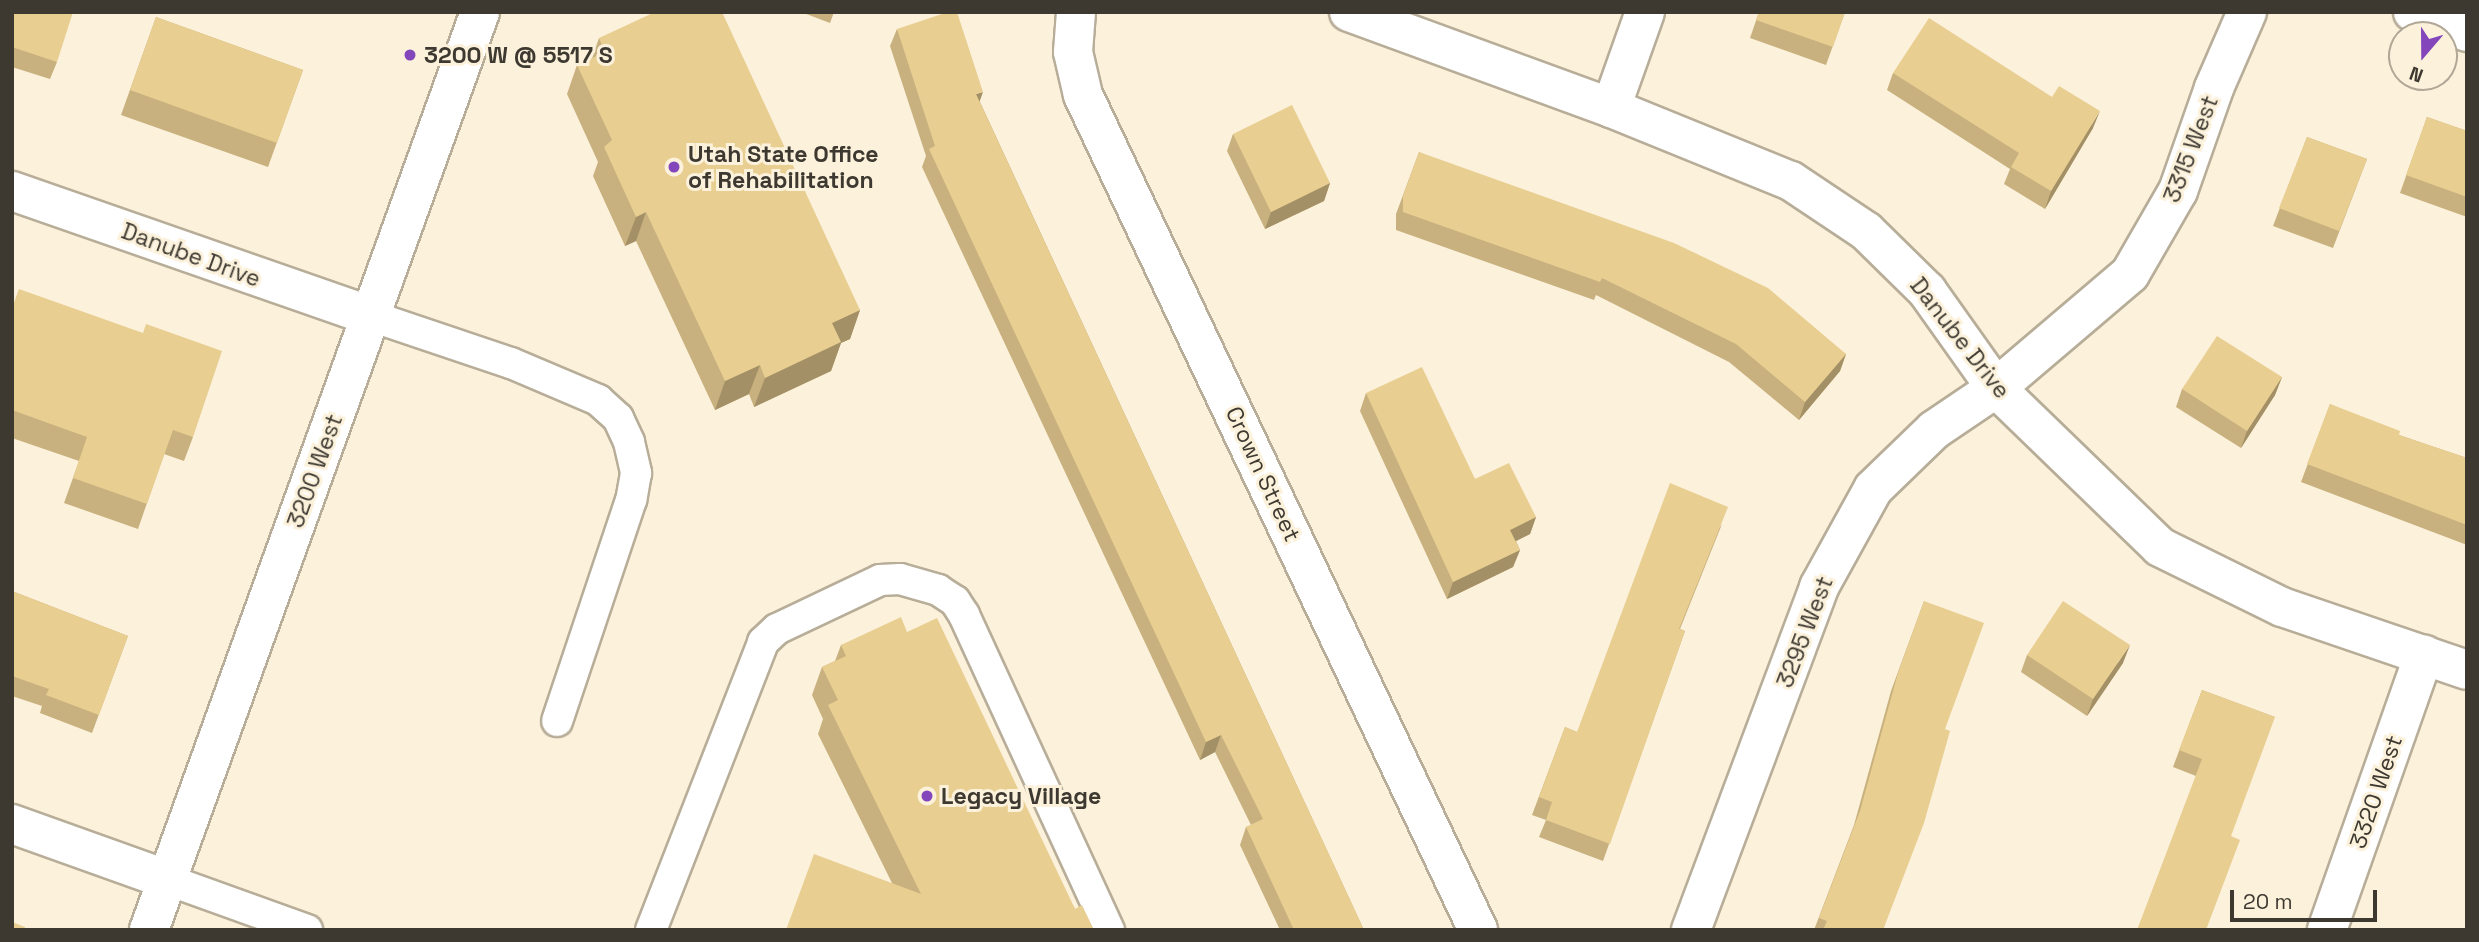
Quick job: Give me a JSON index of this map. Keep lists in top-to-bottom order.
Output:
{
  "streets": {
    "street": [
      "3315 West",
      "Danube Drive",
      "3200 West",
      "Crown Street",
      "3295 West",
      "3320 West"
    ]
  },
  "crossings": [
    ["3315 West", "Danube Drive"],
    ["3315 West", "3295 West"],
    ["Danube Drive", "3200 West"],
    ["Danube Drive", "3295 West"],
    ["Danube Drive", "3320 West"]
  ],
  "places": ["3200 W @ 5517 S", "Utah State Office of Rehabilitation", "Legacy Village"],
  "scale_bar": "20 m",
  "north": "bottom"
}
